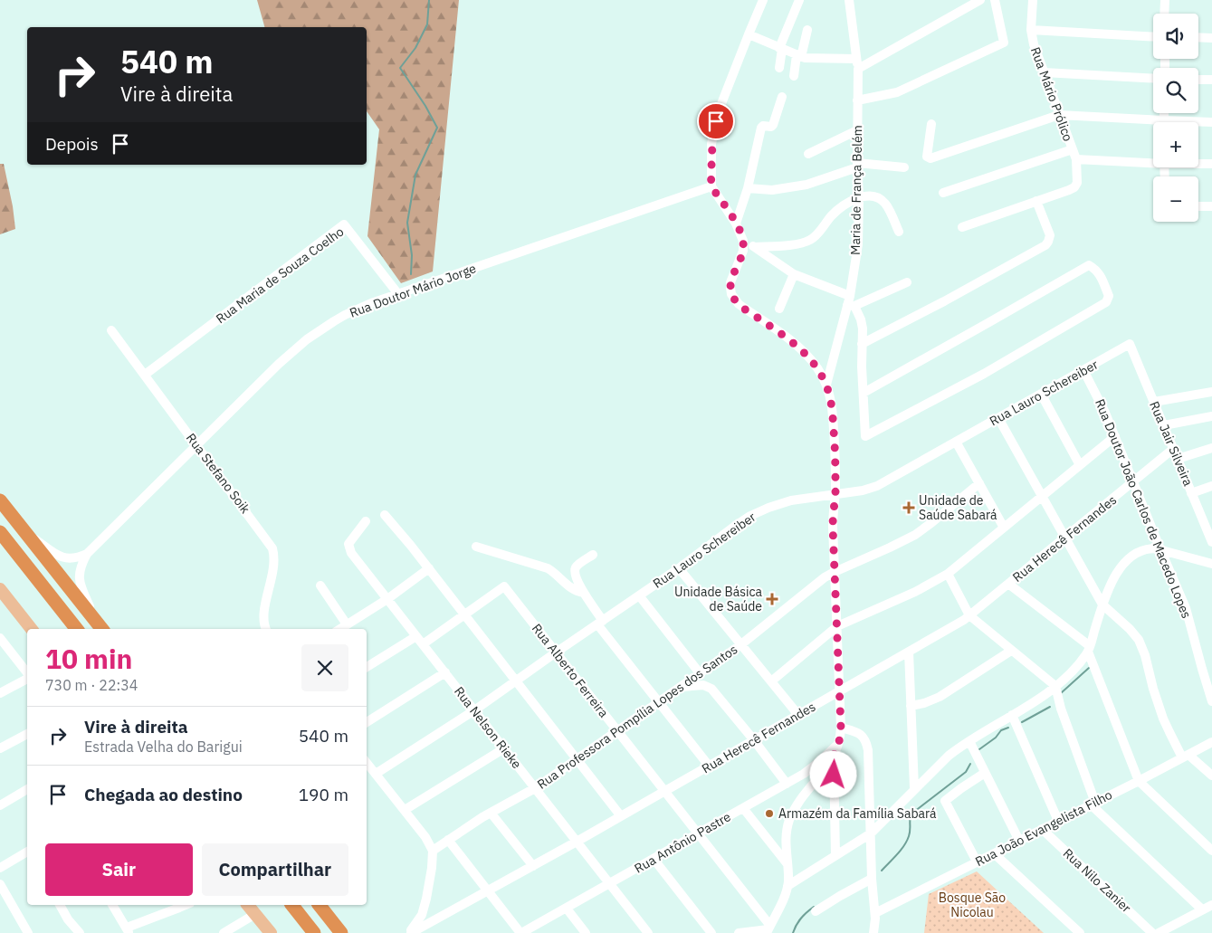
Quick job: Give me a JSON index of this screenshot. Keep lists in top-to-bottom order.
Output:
{
  "streets": {
    "street": [
      "Rua Mário Prólico",
      "Maria de França Belém",
      "Rua Maria de Souza Coelho",
      "Rua Doutor Mário Jorge",
      "Rua Lauro Schereiber",
      "Rua Jair Silveira",
      "Rua Stefano Soik",
      "Rua Doutor João Carlos de Macedo Lopes",
      "Rua Herecê Fernandes",
      "Rua Alberto Ferreira",
      "Rua Professora Pompília Lopes dos Santos",
      "Rua Nelson Rieke",
      "Rua João Evangelista Filho",
      "Rua Antônio Pastre",
      "Rua Nilo Zanier"
    ]
  },
  "crossings": [
    ["Rua Maria de Souza Coelho", "Rua Doutor Mário Jorge"],
    ["Rua Maria de Souza Coelho", "Rua Stefano Soik"],
    ["Rua Doutor Mário Jorge", "Rua Stefano Soik"],
    ["Rua Lauro Schereiber", "Rua Jair Silveira"],
    ["Rua Lauro Schereiber", "Rua Doutor João Carlos de Macedo Lopes"],
    ["Rua Lauro Schereiber", "Rua Alberto Ferreira"],
    ["Rua Lauro Schereiber", "Rua Nelson Rieke"],
    ["Rua Jair Silveira", "Rua Herecê Fernandes"],
    ["Rua Doutor João Carlos de Macedo Lopes", "Rua Herecê Fernandes"],
    ["Rua Herecê Fernandes", "Rua Alberto Ferreira"],
    ["Rua Herecê Fernandes", "Rua Nelson Rieke"],
    ["Rua Alberto Ferreira", "Rua Professora Pompília Lopes dos Santos"],
    ["Rua Alberto Ferreira", "Rua Antônio Pastre"],
    ["Rua Professora Pompília Lopes dos Santos", "Rua Nelson Rieke"],
    ["Rua Nelson Rieke", "Rua Antônio Pastre"],
    ["Rua João Evangelista Filho", "Rua Nilo Zanier"]
  ],
  "parks": ["Bosque São Nicolau"],
  "places": {
    "health": ["Unidade de Saúde Sabará", "Unidade Básica de Saúde"],
    "other": ["Armazém da Família Sabará"]
  },
  "page": {
    "map_buttons": ["+", "−"],
    "turn": ["540 m", "Vire à direita"],
    "then": "Depois",
    "heading": ["10 min", "730 m · 22:34"],
    "list": [
      {
        "name": "Vire à direita",
        "note": "Estrada Velha do Barigui",
        "value": "540 m"
      },
      {
        "name": "Chegada ao destino",
        "value": "190 m"
      }
    ],
    "buttons": ["Sair", "Compartilhar"]
  }
}
